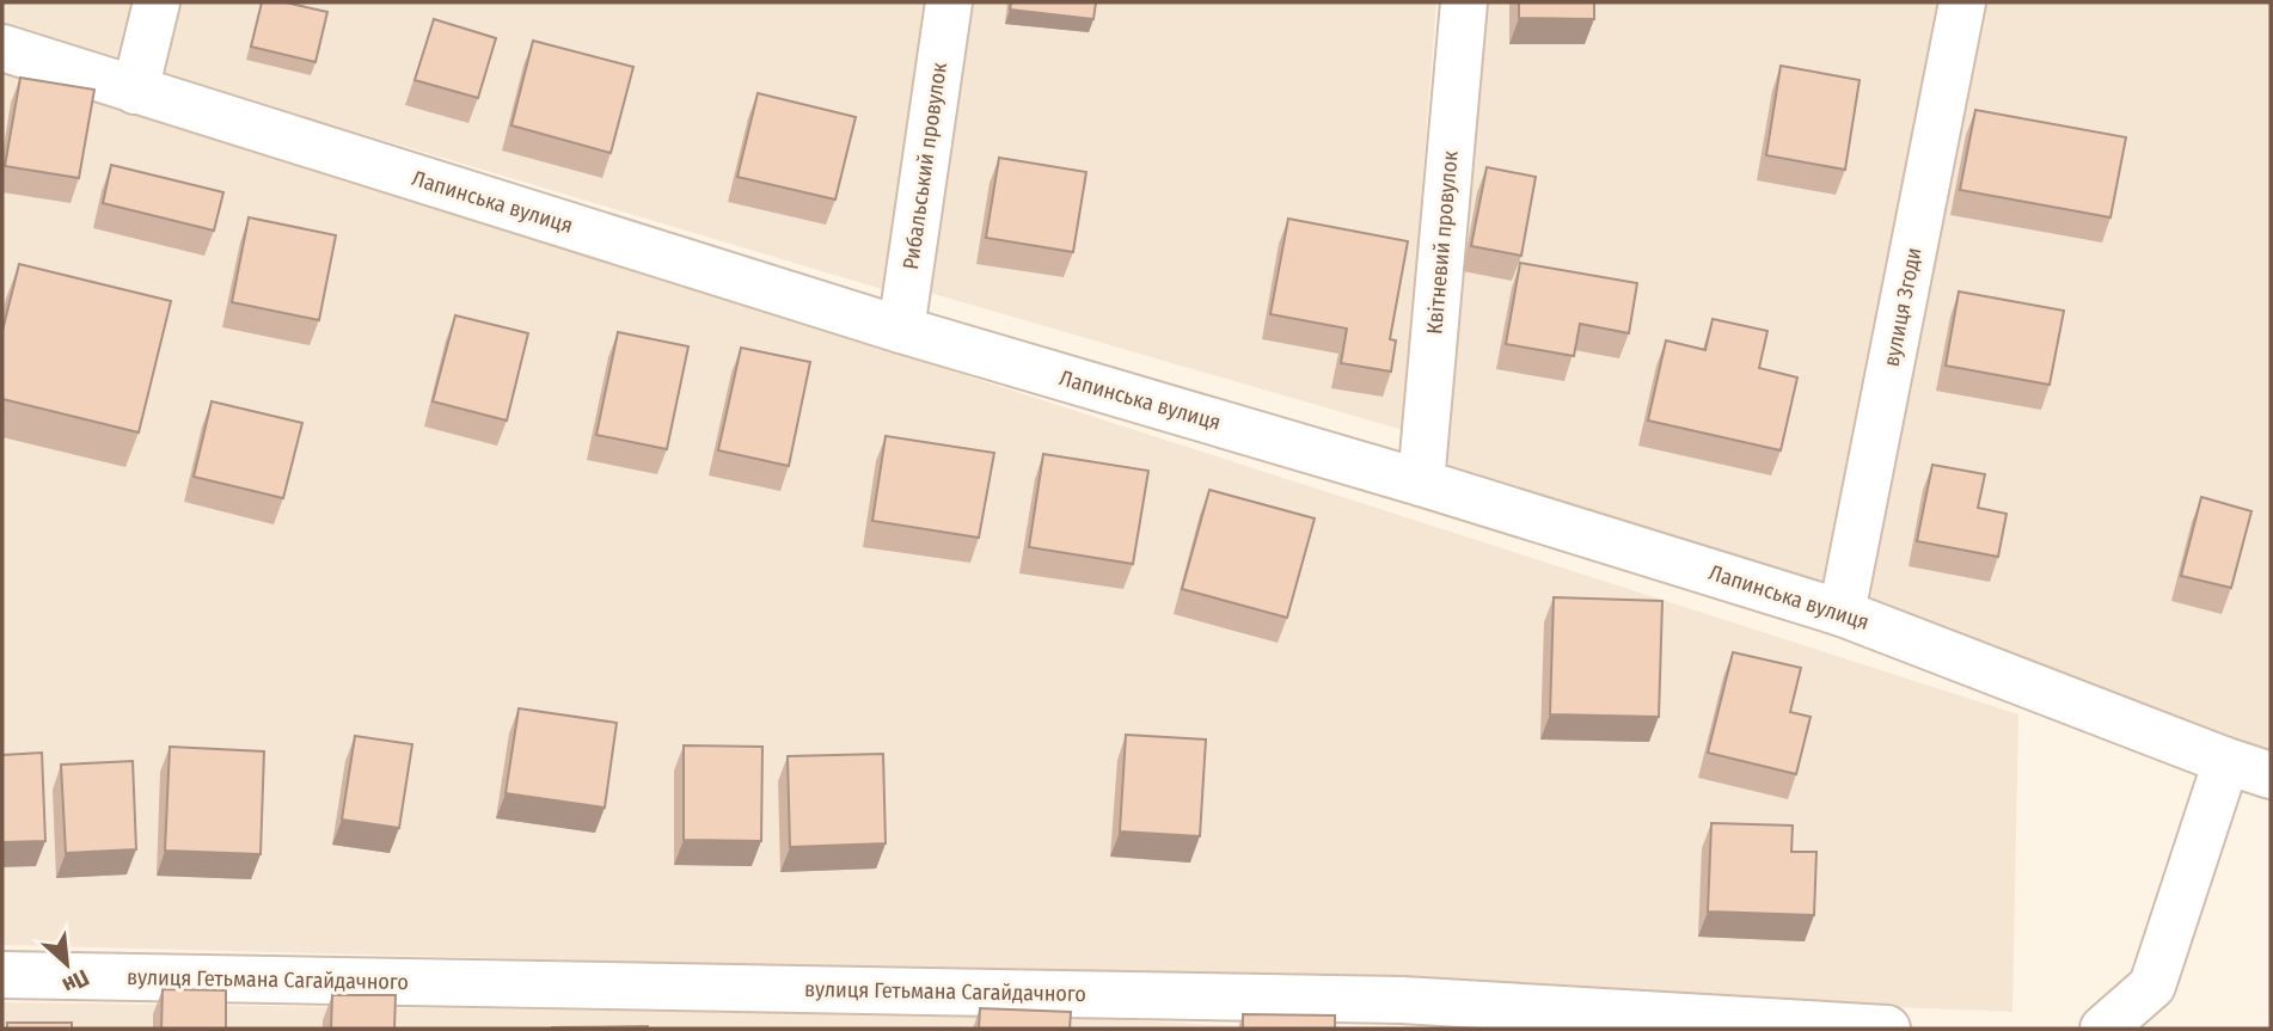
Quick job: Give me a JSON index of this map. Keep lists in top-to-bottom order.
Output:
{
  "streets": {
    "street": [
      "Рибальський провулок",
      "Лапинська вулиця",
      "Квітневий провулок",
      "вулиця Згоди",
      "вулиця Гетьмана Сагайдачного"
    ]
  },
  "crossings": [
    ["Рибальський провулок", "Лапинська вулиця"],
    ["Лапинська вулиця", "Квітневий провулок"],
    ["Лапинська вулиця", "вулиця Згоди"]
  ],
  "north": "bottom right"
}
